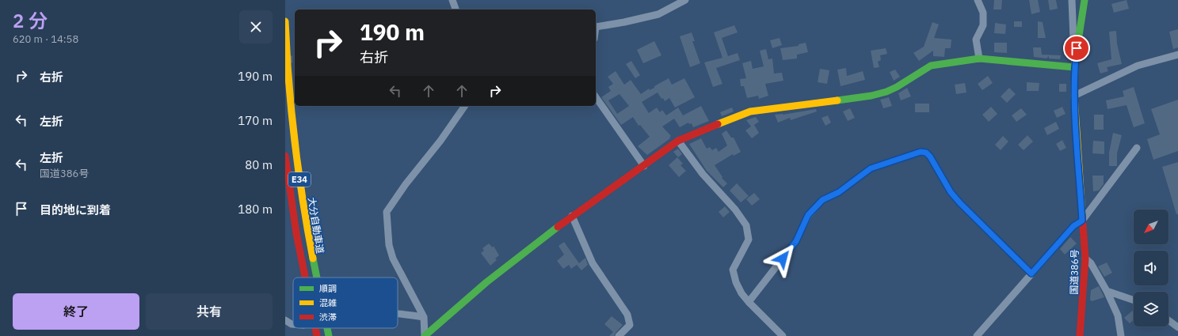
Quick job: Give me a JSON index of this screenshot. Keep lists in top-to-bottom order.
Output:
{
  "streets": {
    "main road": ["E34", "大分自動車道", "国道386号"]
  },
  "legend": ["順調", "混雑", "渋滞"],
  "north": "bottom left",
  "page": {
    "heading": ["2 分", "620 m · 14:58"],
    "turn": ["190 m", "右折"],
    "list": [
      {
        "name": "右折",
        "value": "190 m"
      },
      {
        "name": "左折",
        "value": "170 m"
      },
      {
        "name": "左折",
        "note": "国道386号",
        "value": "80 m"
      },
      {
        "name": "目的地に到着",
        "value": "180 m"
      }
    ],
    "buttons": ["終了", "共有"]
  }
}
